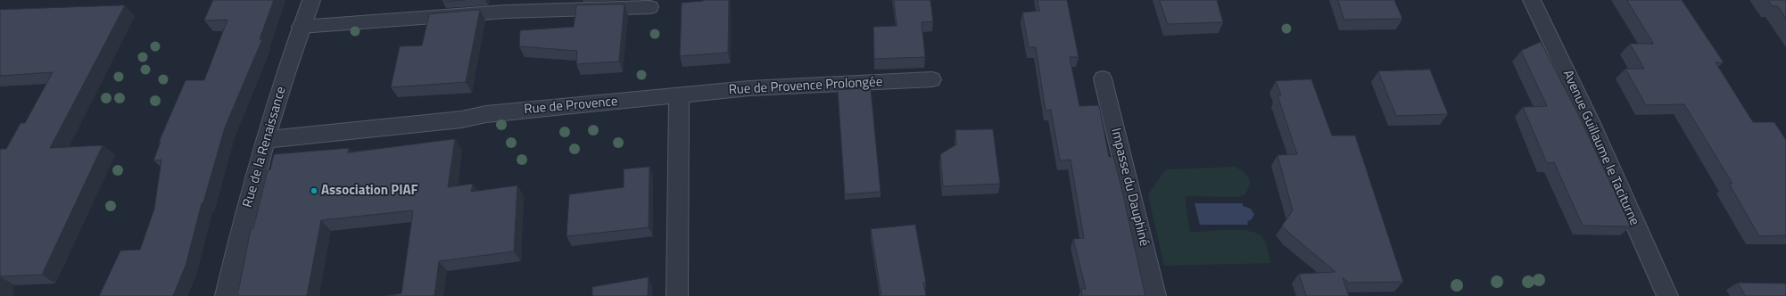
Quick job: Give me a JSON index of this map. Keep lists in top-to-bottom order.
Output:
{
  "streets": {
    "street": [
      "Rue de Provence Prolongée",
      "Rue de Provence",
      "Rue de la Renaissance",
      "Avenue Guillaume le Taciturne",
      "Impasse du Dauphiné"
    ]
  },
  "crossings": [
    ["Rue de Provence Prolongée", "Rue de Provence"],
    ["Rue de Provence", "Rue de la Renaissance"]
  ],
  "places": ["Association PIAF"]
}
